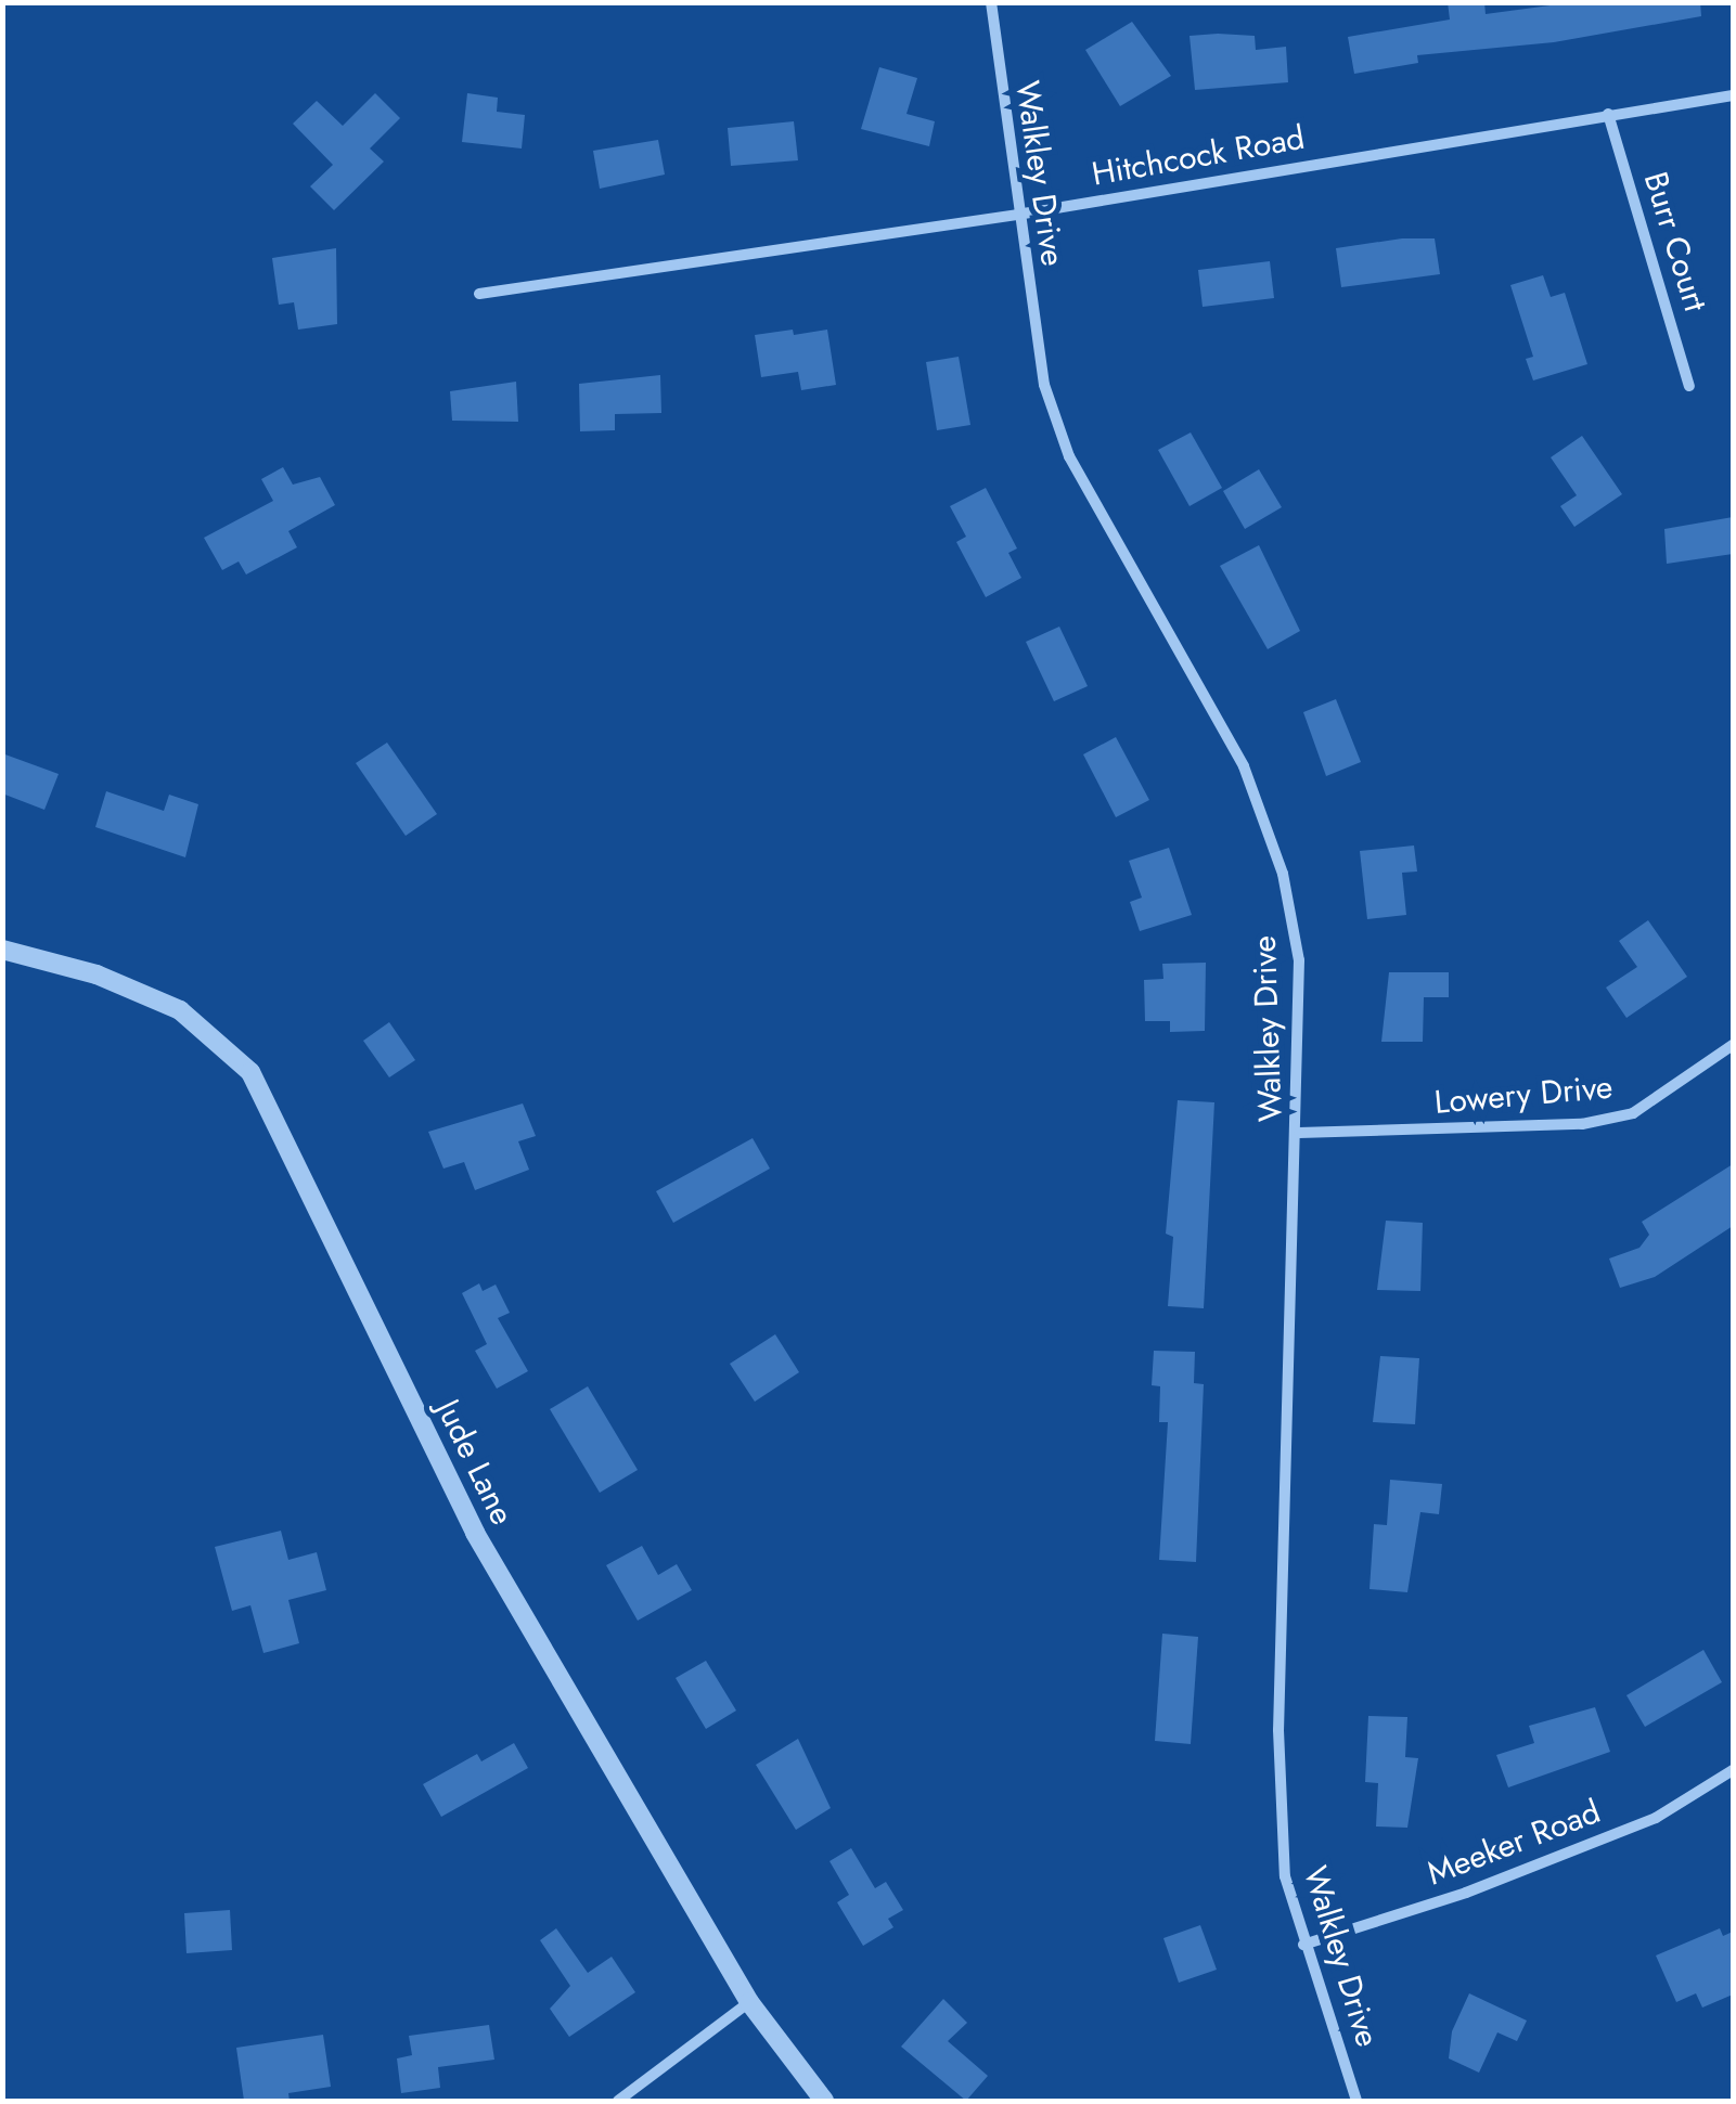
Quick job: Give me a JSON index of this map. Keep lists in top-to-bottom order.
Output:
{
  "streets": {
    "street": [
      "Hitchcock Road",
      "Walkley Drive",
      "Burr Court",
      "Lowery Drive",
      "Jude Lane",
      "Meeker Road"
    ]
  },
  "crossings": [
    ["Hitchcock Road", "Walkley Drive"],
    ["Hitchcock Road", "Burr Court"],
    ["Walkley Drive", "Lowery Drive"],
    ["Walkley Drive", "Meeker Road"]
  ]
}
